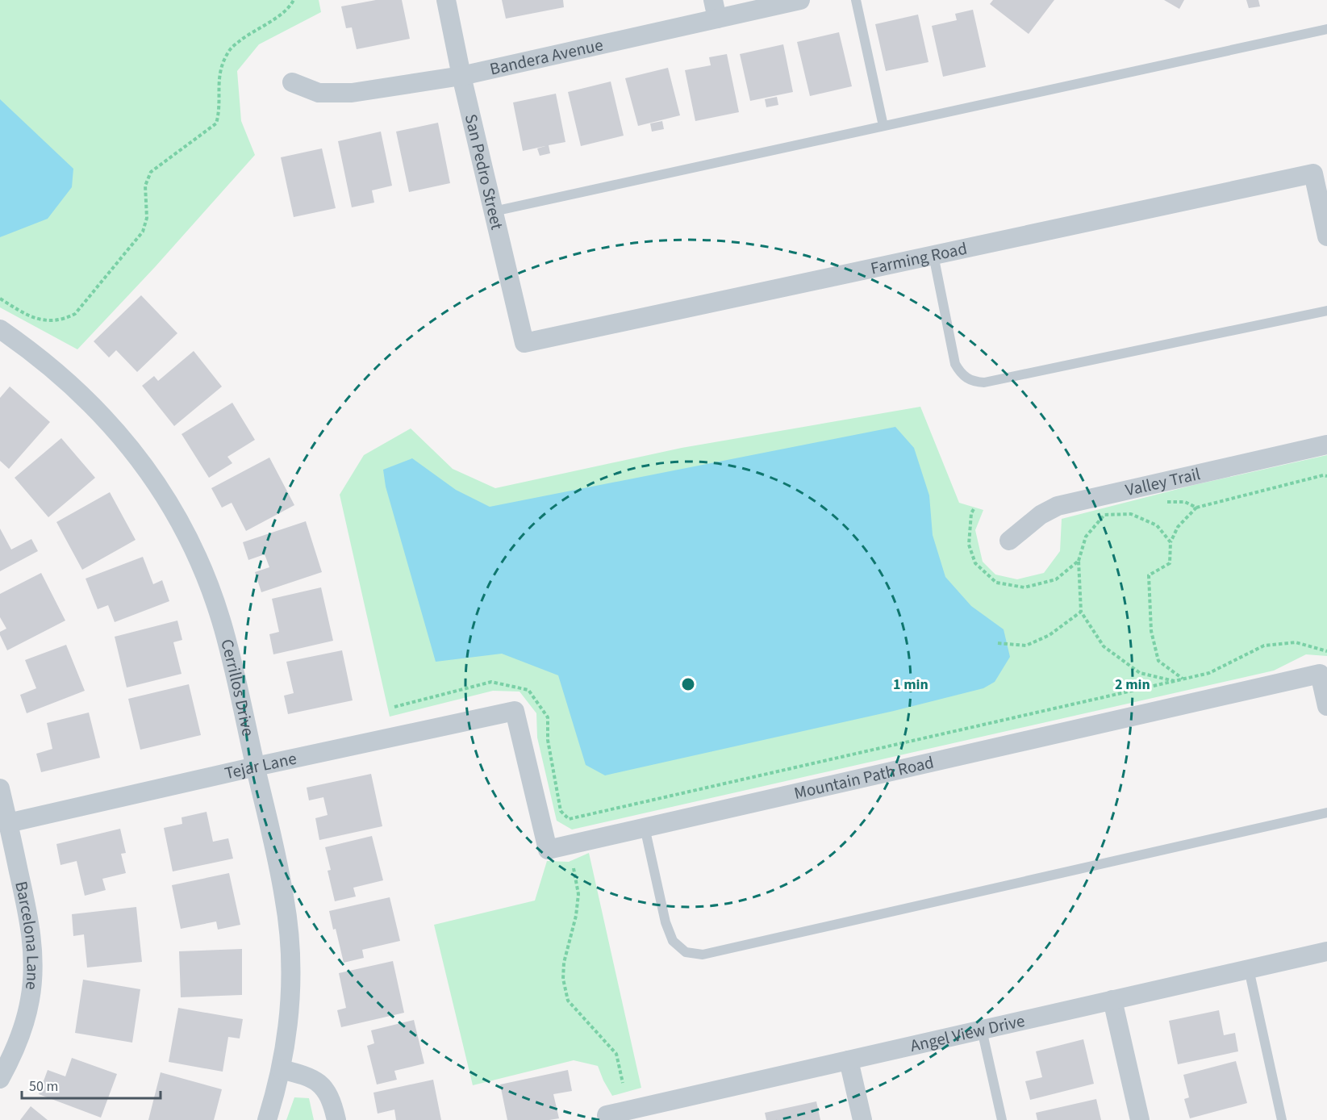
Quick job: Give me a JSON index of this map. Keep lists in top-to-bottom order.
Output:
{
  "streets": {
    "street": [
      "Bandera Avenue",
      "San Pedro Street",
      "Farming Road",
      "Valley Trail",
      "Cerrillos Drive",
      "Tejar Lane",
      "Mountain Path Road",
      "Barcelona Lane",
      "Angel View Drive"
    ]
  },
  "crossings": [
    ["Bandera Avenue", "San Pedro Street"],
    ["San Pedro Street", "Farming Road"],
    ["Cerrillos Drive", "Tejar Lane"],
    ["Tejar Lane", "Mountain Path Road"],
    ["Tejar Lane", "Barcelona Lane"]
  ],
  "scale_bar": "50 m",
  "rings": ["1 min", "2 min"]
}
